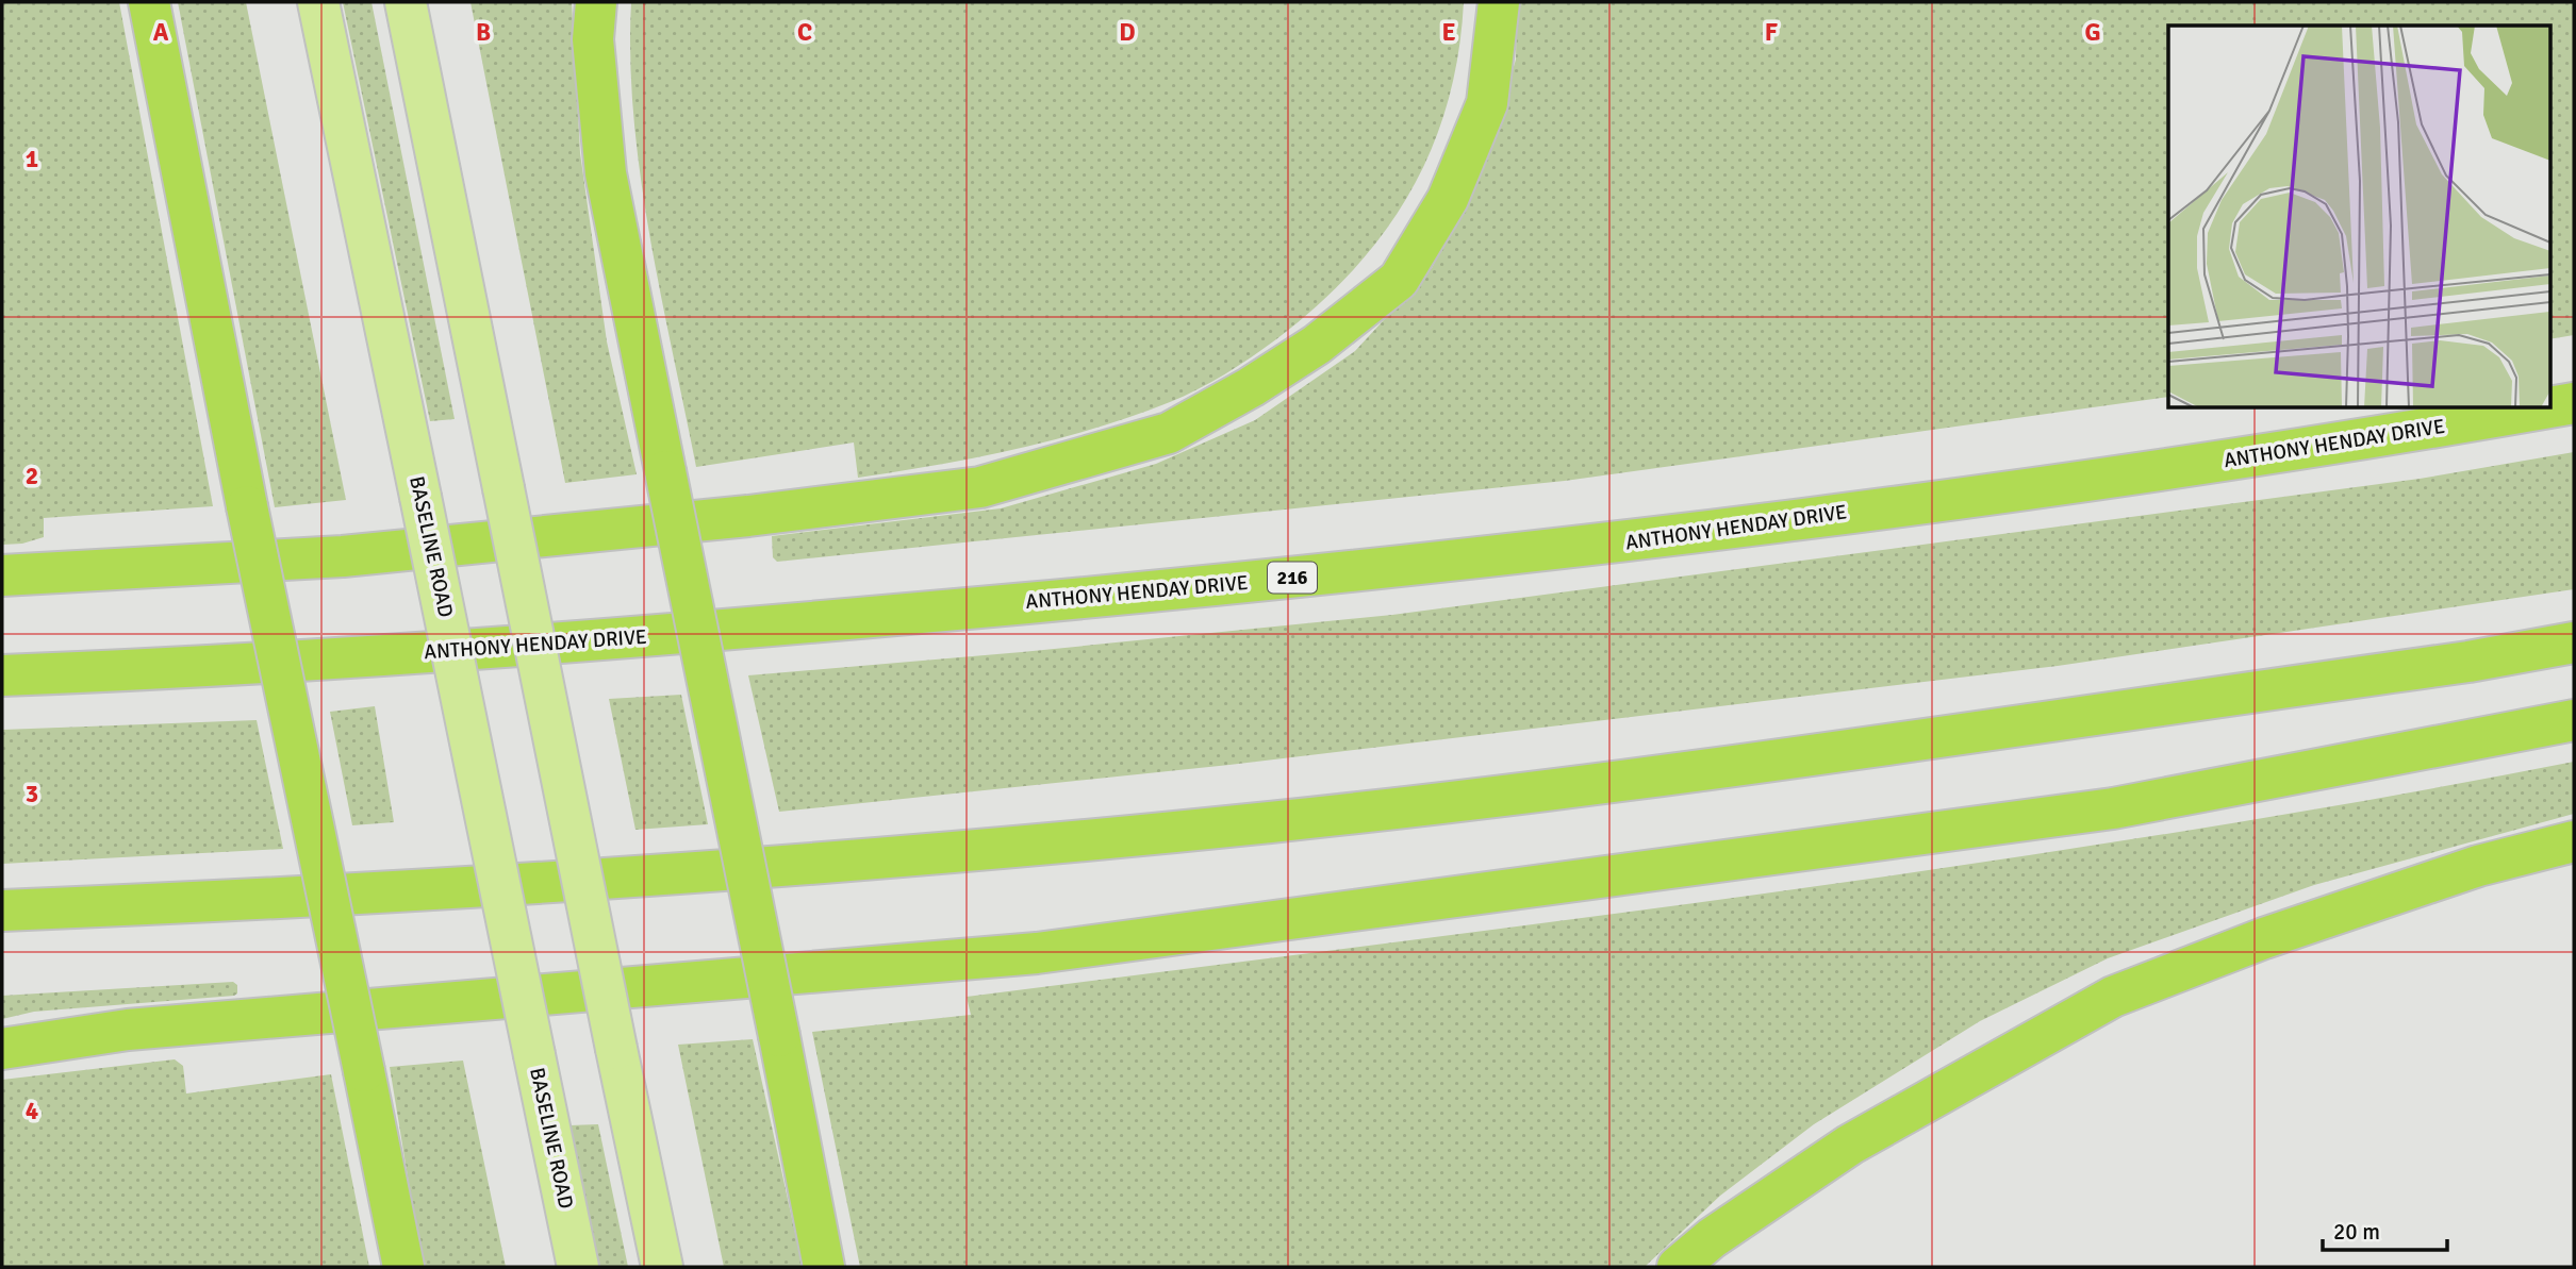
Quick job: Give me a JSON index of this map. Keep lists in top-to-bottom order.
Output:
{
  "streets": {
    "highway": ["ANTHONY HENDAY DRIVE", "216"],
    "main road": ["BASELINE ROAD"]
  },
  "scale_bar": "20 m",
  "grid": {
    "columns": [
      "A",
      "B",
      "C",
      "D",
      "E",
      "F",
      "G"
    ],
    "rows": [
      "1",
      "2",
      "3",
      "4"
    ]
  }
}
